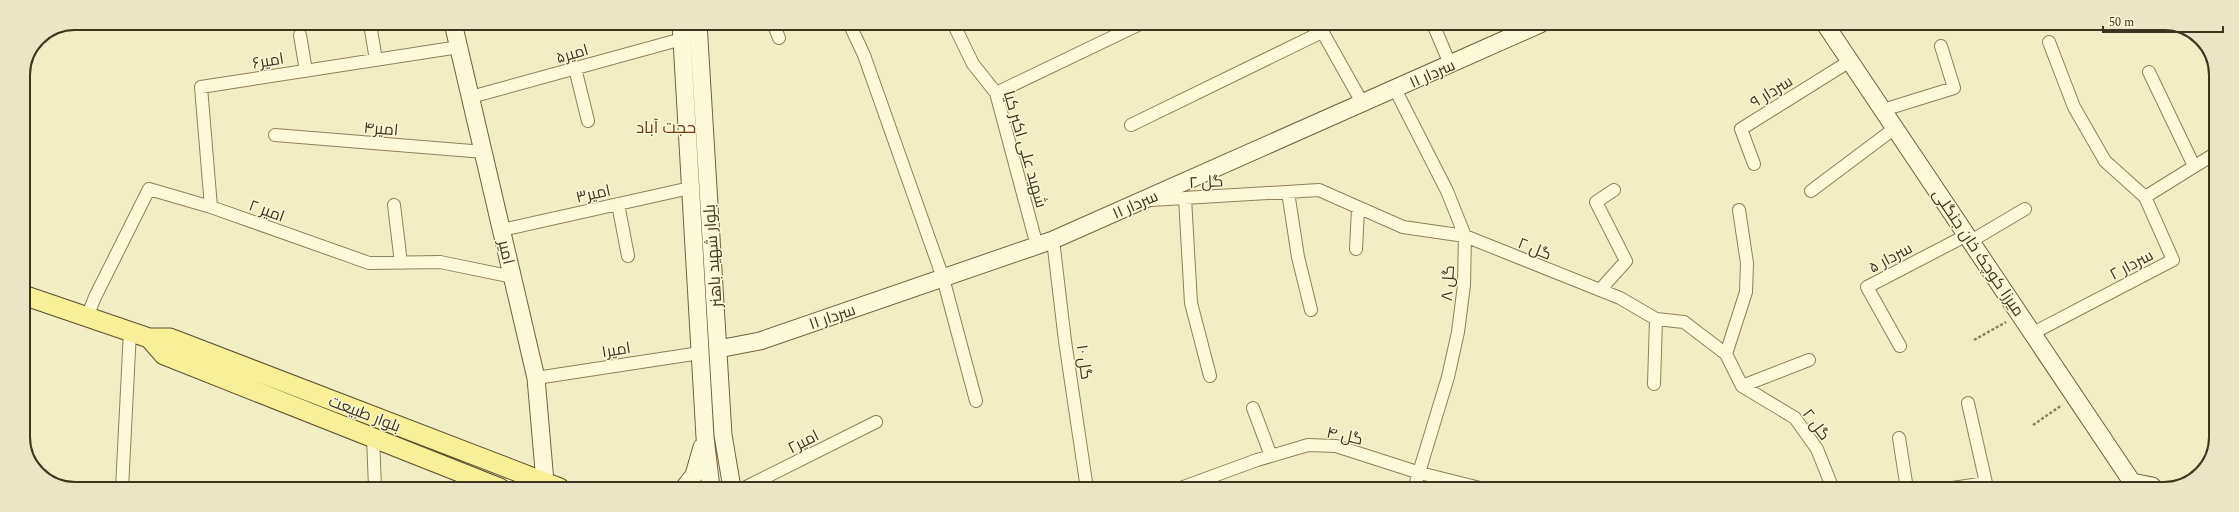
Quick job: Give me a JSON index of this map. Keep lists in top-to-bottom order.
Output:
{
  "streets": {
    "main road": [
      "سردار ۱۱",
      "امیر",
      "میرزا کوچک خان جنگلی",
      "بلوار شهید باهنر",
      "بلوار طبیعت"
    ],
    "street": [
      "امیر۵",
      "امیر۶",
      "سردار ۹",
      "امیر۴",
      "شهید علی اکبر کیا",
      "گل ۲",
      "امیر۳",
      "امیر ۲",
      "سردار ۵",
      "سردار ۲",
      "گل ۸",
      "امیر۱",
      "گل ۱۰",
      "گل ۴",
      "امیر۲"
    ]
  },
  "crossings": [
    ["امیر۵", "امیر"],
    ["امیر۵", "بلوار شهید باهنر"],
    ["امیر۶", "امیر ۲"],
    ["امیر۶", "امیر"],
    ["سردار ۱۱", "شهید علی اکبر کیا"],
    ["سردار ۱۱", "گل ۲"],
    ["سردار ۱۱", "بلوار شهید باهنر"],
    ["سردار ۱۱", "گل ۸"],
    ["سردار ۱۱", "گل ۱۰"],
    ["سردار ۹", "میرزا کوچک خان جنگلی"],
    ["امیر۴", "امیر"],
    ["گل ۲", "گل ۸"],
    ["امیر۳", "امیر"],
    ["امیر۳", "بلوار شهید باهنر"],
    ["امیر ۲", "امیر"],
    ["امیر", "امیر۱"],
    ["میرزا کوچک خان جنگلی", "سردار ۵"],
    ["میرزا کوچک خان جنگلی", "سردار ۲"],
    ["بلوار شهید باهنر", "امیر۱"],
    ["گل ۸", "گل ۴"]
  ],
  "districts": ["حجت آباد"],
  "scale_bar": "50 m"
}
